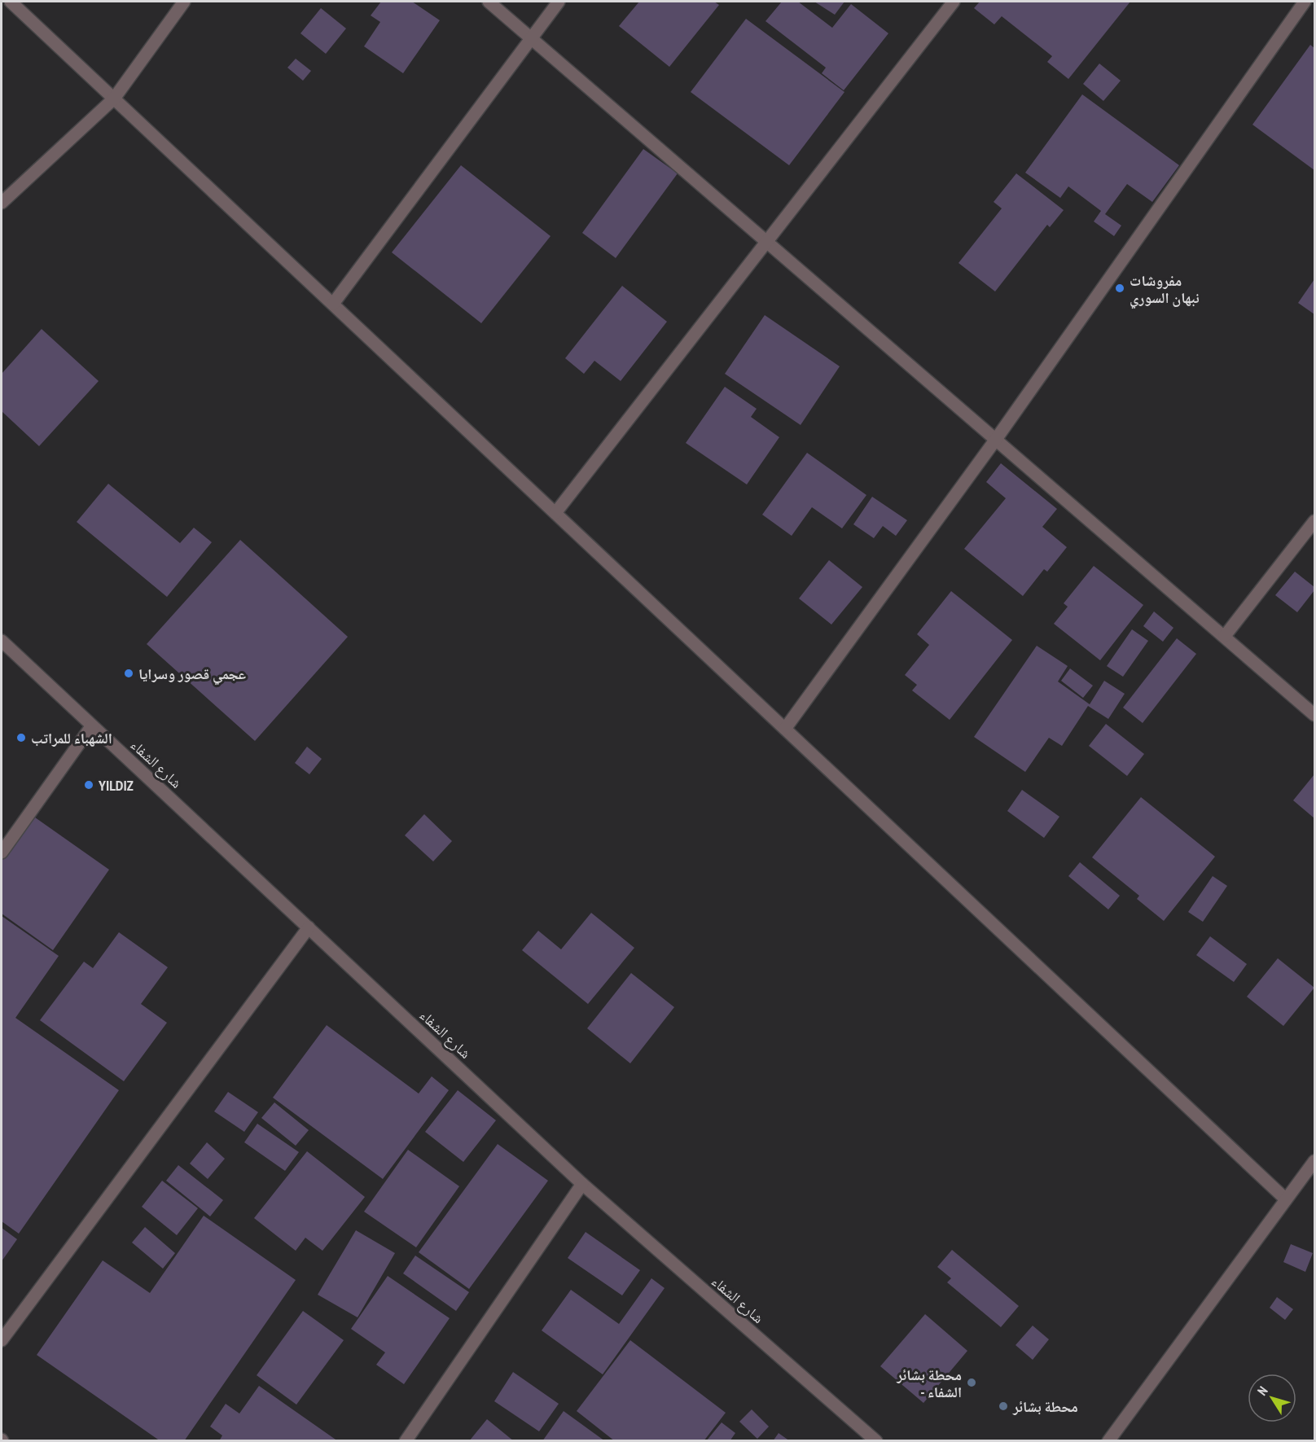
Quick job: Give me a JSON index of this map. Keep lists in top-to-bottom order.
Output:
{
  "streets": {
    "street": ["شارع الشفاء"]
  },
  "places": [
    "مفروشات نبهان السوري",
    "عجمي قصور وسرايا",
    "الشهباء للمراتب",
    "YILDIZ",
    "محطة بشائر - الشفاء",
    "محطة بشائر"
  ],
  "north": "top left"
}
